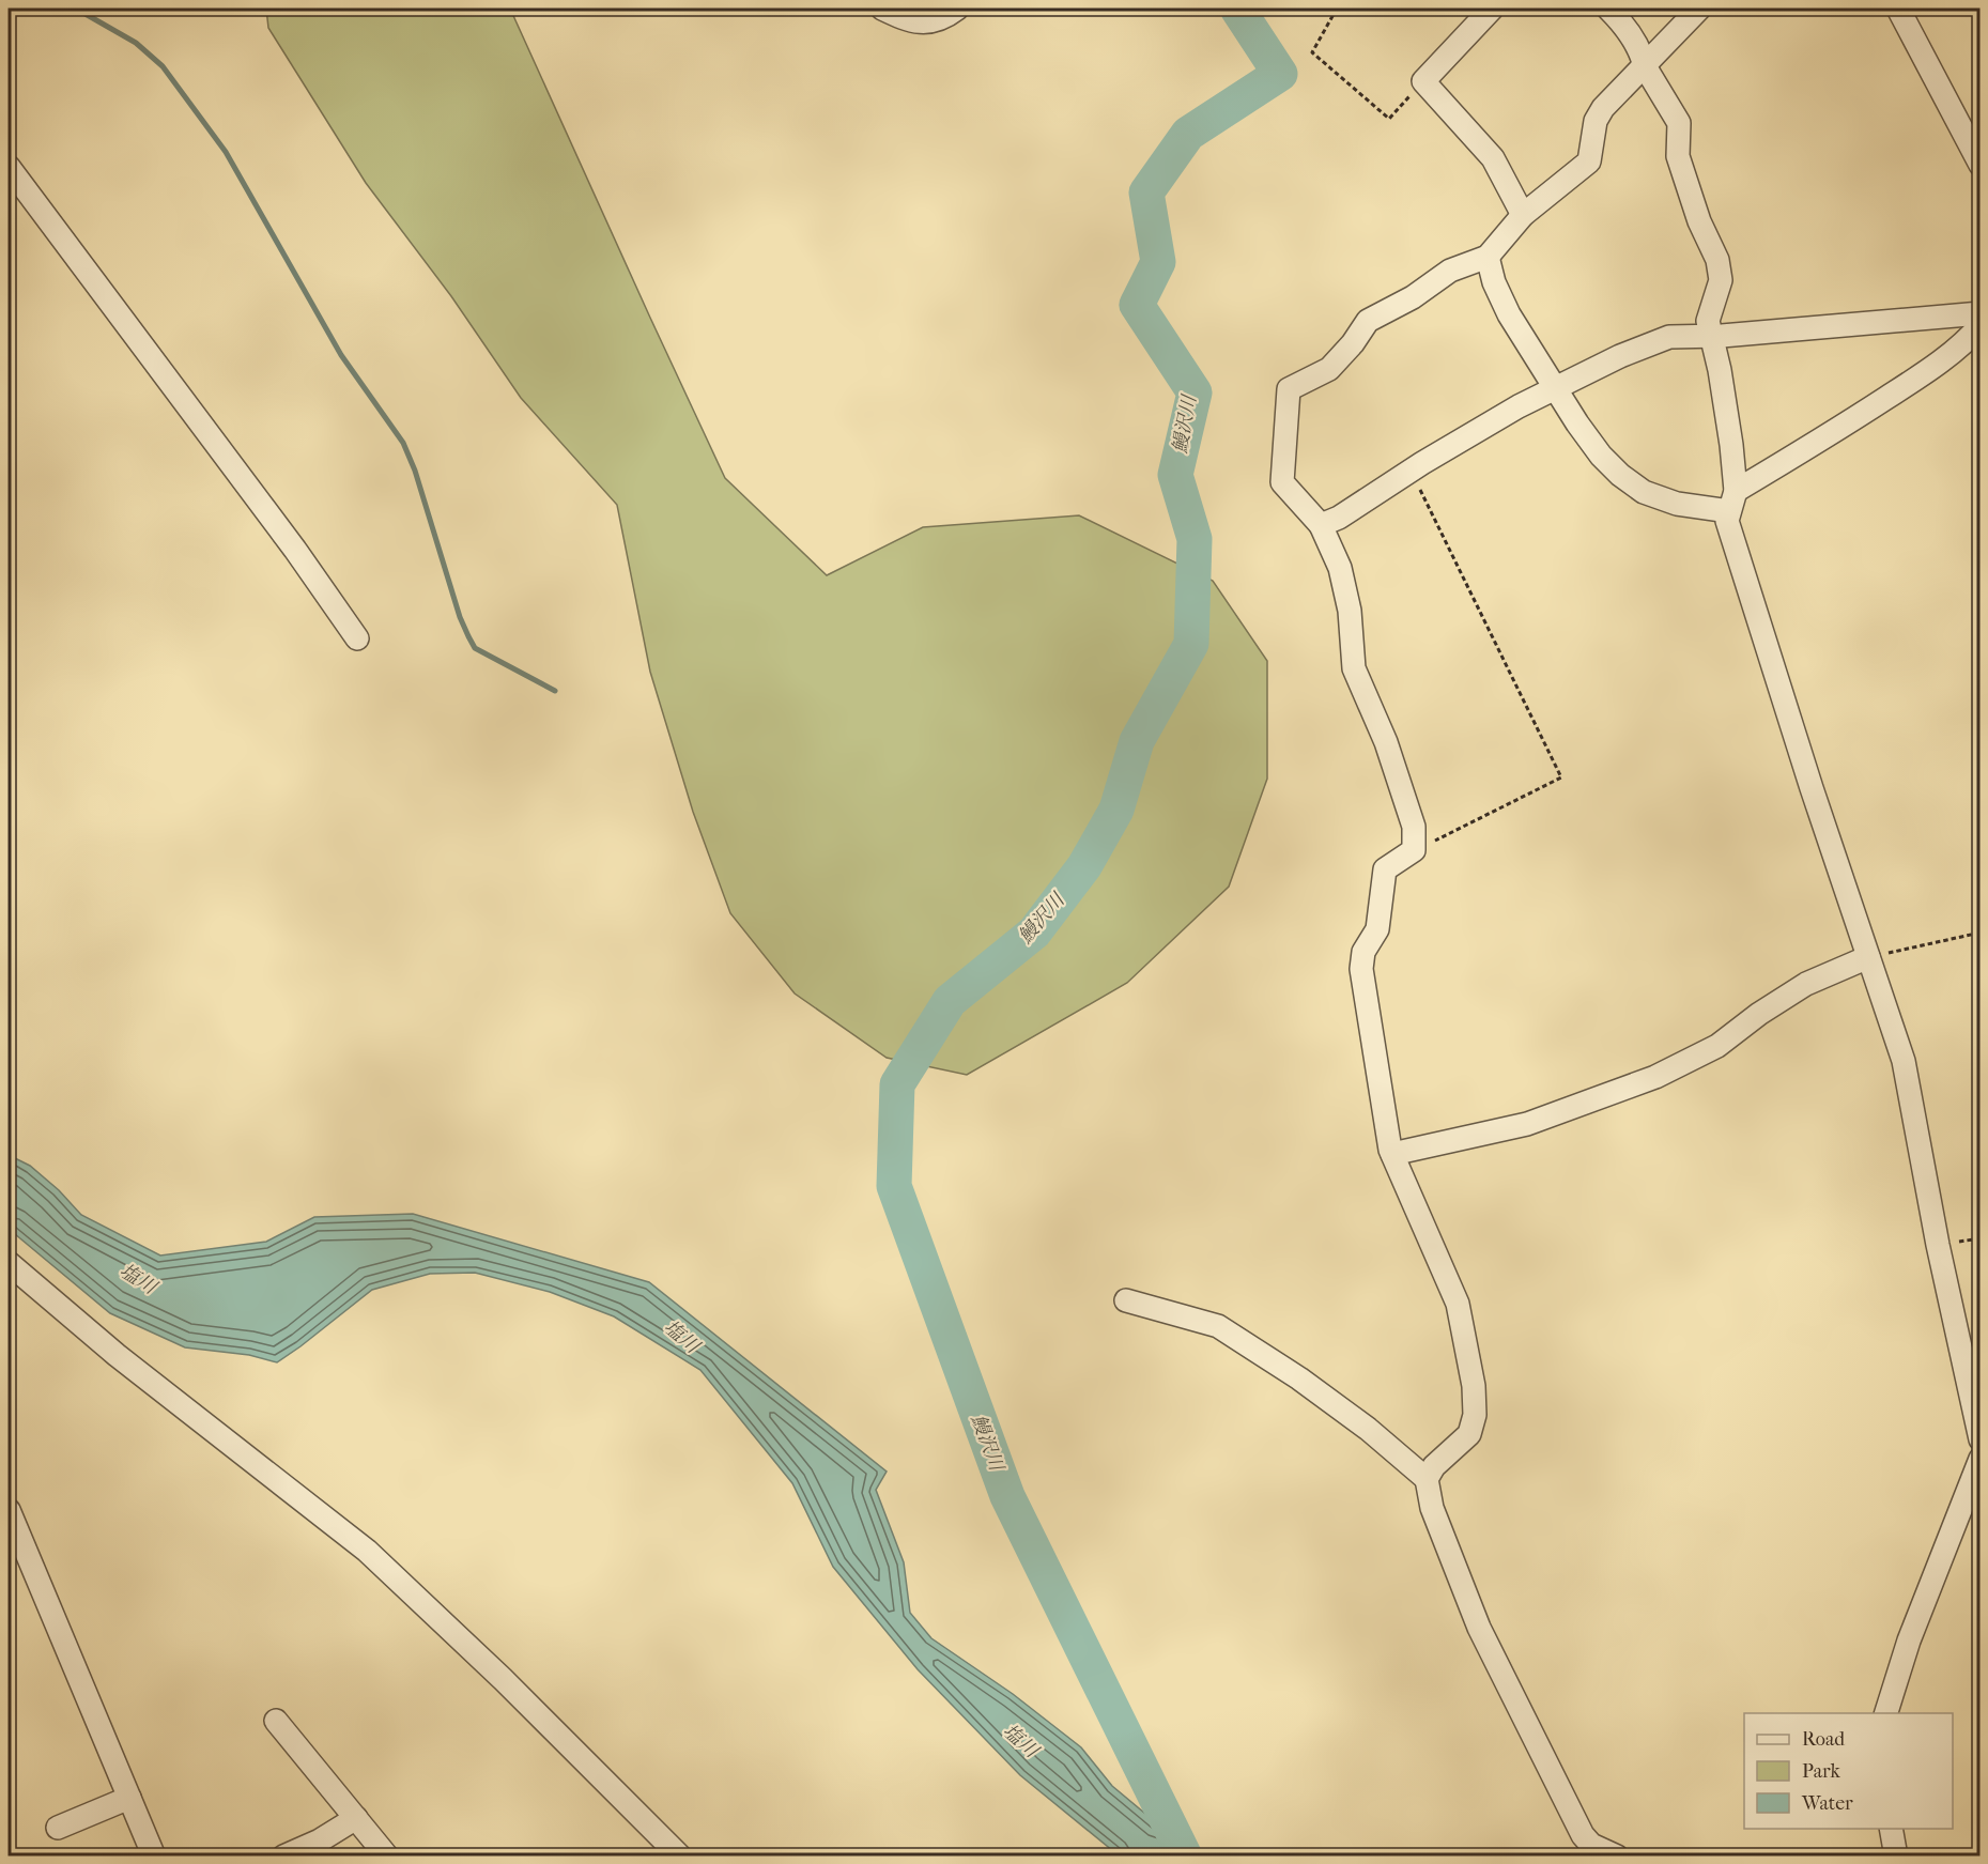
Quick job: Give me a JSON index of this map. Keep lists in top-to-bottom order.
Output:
{
  "water": ["鰻沢川", "塩川"],
  "legend": ["Road", "Park", "Water"]
}
